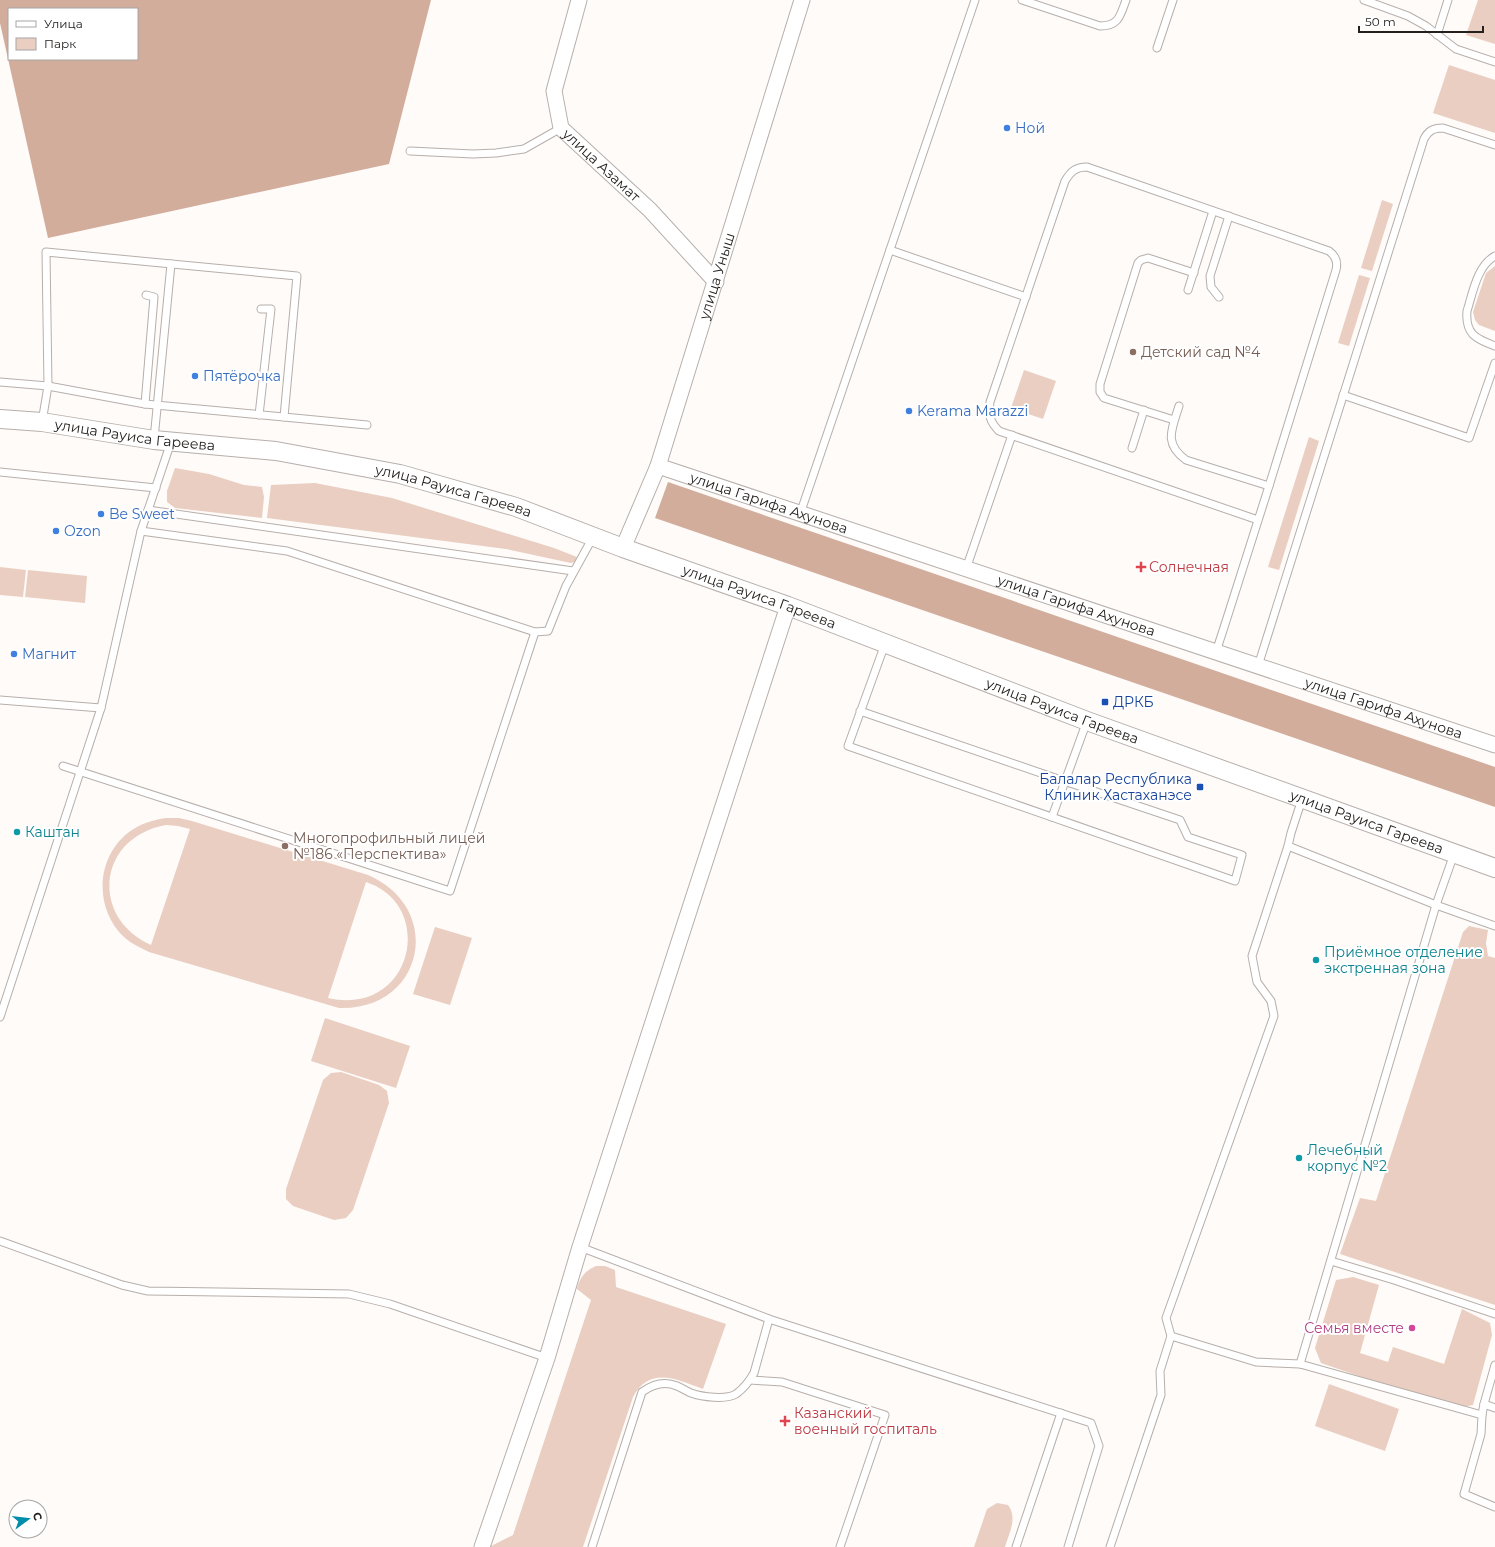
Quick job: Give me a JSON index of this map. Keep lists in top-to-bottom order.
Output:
{
  "streets": {
    "street": [
      "улица Азамат",
      "улица Уныш",
      "улица Рауиса Гареева",
      "улица Гарифа Ахунова"
    ]
  },
  "crossings": [
    ["улица Азамат", "улица Уныш"],
    ["улица Уныш", "улица Рауиса Гареева"],
    ["улица Уныш", "улица Гарифа Ахунова"]
  ],
  "places": {
    "other": [
      "Ной",
      "Детский сад №4",
      "Пятёрочка",
      "Kerama Marazzi",
      "Be Sweet",
      "Ozon",
      "Магнит",
      "Каштан",
      "Многопрофильный лицей №186 «Перспектива»",
      "Приёмное отделение экстренная зона",
      "Лечебный корпус №2",
      "Семья вместе"
    ],
    "health": ["Солнечная", "Казанский военный госпиталь"],
    "transit": ["ДРКБ", "Балалар Республика Клиник Хастаханэсе"]
  },
  "legend": ["Улица", "Парк"],
  "scale_bar": "50 m",
  "north": "right"
}
